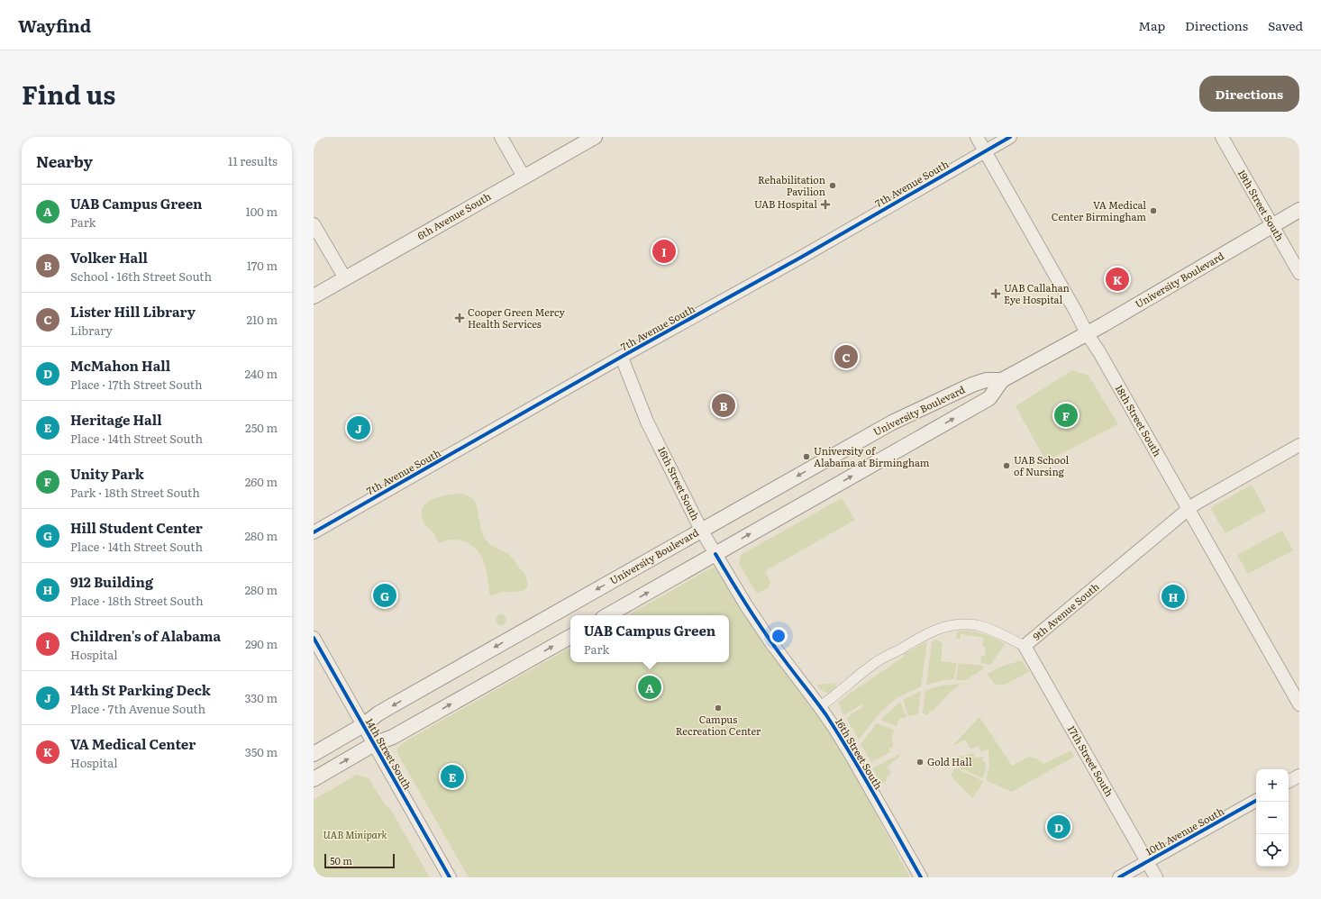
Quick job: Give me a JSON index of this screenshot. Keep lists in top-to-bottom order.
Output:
{
  "streets": {
    "main road": ["6th Avenue South", "University Boulevard"],
    "street": [
      "7th Avenue South",
      "19th Street South",
      "18th Street South",
      "16th Street South",
      "9th Avenue South",
      "14th Street South",
      "17th Street South",
      "10th Avenue South"
    ]
  },
  "crossings": [
    ["7th Avenue South", "18th Street South"],
    ["7th Avenue South", "16th Street South"],
    ["19th Street South", "University Boulevard"],
    ["University Boulevard", "18th Street South"],
    ["University Boulevard", "16th Street South"],
    ["University Boulevard", "14th Street South"],
    ["18th Street South", "9th Avenue South"],
    ["16th Street South", "9th Avenue South"],
    ["9th Avenue South", "17th Street South"],
    ["17th Street South", "10th Avenue South"]
  ],
  "parks": ["UAB Minipark"],
  "places": {
    "other": [
      "Rehabilitation Pavilion",
      "VA Medical Center Birmingham",
      "University of Alabama at Birmingham",
      "UAB School of Nursing",
      "Campus Recreation Center",
      "Gold Hall"
    ],
    "health": ["UAB Hospital", "UAB Callahan Eye Hospital", "Cooper Green Mercy Health Services"]
  },
  "scale_bar": "50 m",
  "page": {
    "header": "Wayfind",
    "nav": ["Map", "Directions", "Saved"],
    "title": "Find us",
    "buttons": "Directions",
    "heading": ["Nearby", "11 results"],
    "list": [
      {
        "mark": "A",
        "name": "UAB Campus Green",
        "note": "Park",
        "value": "100 m"
      },
      {
        "mark": "B",
        "name": "Volker Hall",
        "note": "School · 16th Street South",
        "value": "170 m"
      },
      {
        "mark": "C",
        "name": "Lister Hill Library",
        "note": "Library",
        "value": "210 m"
      },
      {
        "mark": "D",
        "name": "McMahon Hall",
        "note": "Place · 17th Street South",
        "value": "240 m"
      },
      {
        "mark": "E",
        "name": "Heritage Hall",
        "note": "Place · 14th Street South",
        "value": "250 m"
      },
      {
        "mark": "F",
        "name": "Unity Park",
        "note": "Park · 18th Street South",
        "value": "260 m"
      },
      {
        "mark": "G",
        "name": "Hill Student Center",
        "note": "Place · 14th Street South",
        "value": "280 m"
      },
      {
        "mark": "H",
        "name": "912 Building",
        "note": "Place · 18th Street South",
        "value": "280 m"
      },
      {
        "mark": "I",
        "name": "Children's of Alabama",
        "note": "Hospital",
        "value": "290 m"
      },
      {
        "mark": "J",
        "name": "14th St Parking Deck",
        "note": "Place · 7th Avenue South",
        "value": "330 m"
      },
      {
        "mark": "K",
        "name": "VA Medical Center",
        "note": "Hospital",
        "value": "350 m"
      }
    ],
    "pins": [
      "I",
      "K",
      "C",
      "B",
      "F",
      "J",
      "G",
      "H",
      "A",
      "E",
      "D"
    ],
    "popup": ["UAB Campus Green", "Park"],
    "map_buttons": ["+", "−"],
    "scale": "50 m"
  }
}
